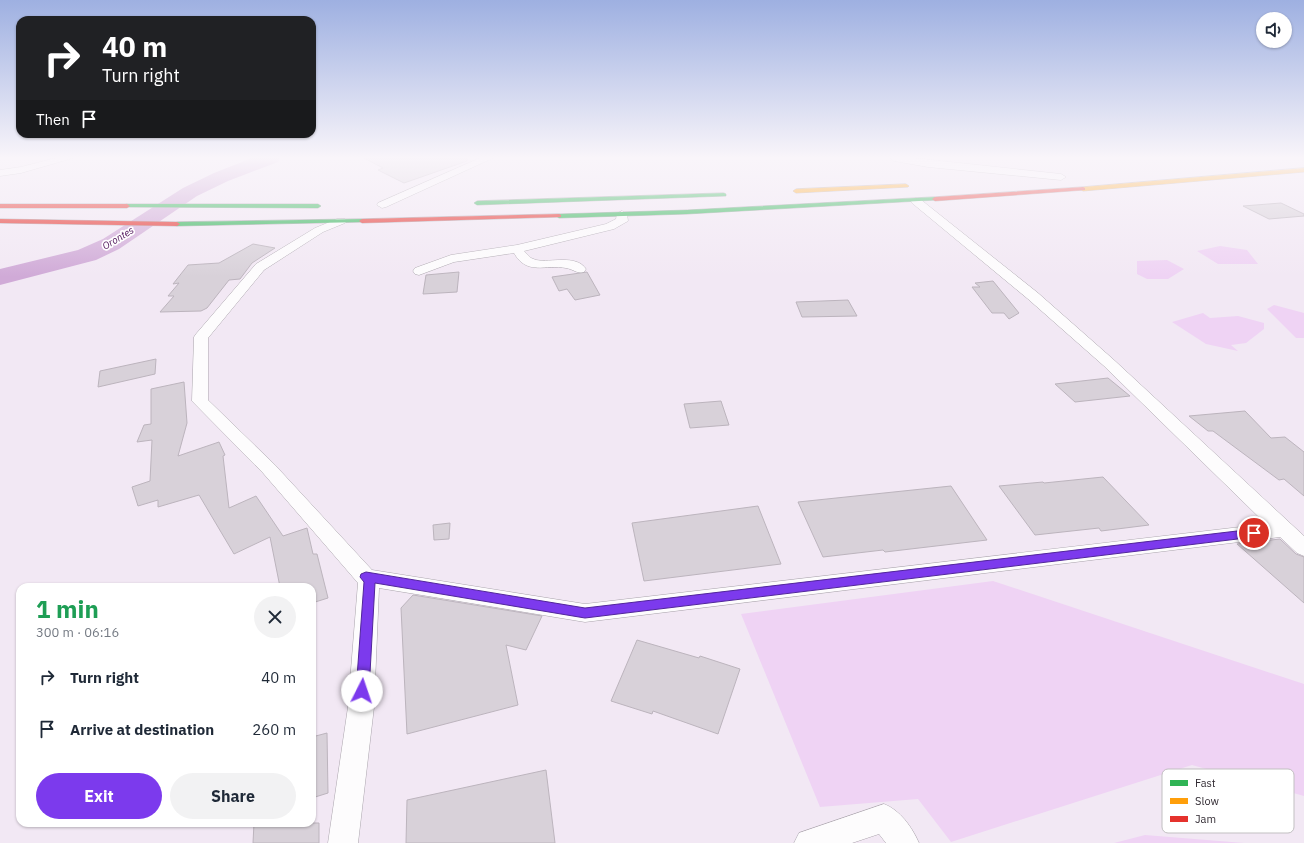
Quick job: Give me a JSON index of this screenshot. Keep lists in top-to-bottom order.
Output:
{
  "water": ["Orontes"],
  "legend": ["Fast", "Slow", "Jam"],
  "page": {
    "turn": ["40 m", "Turn right"],
    "then": "Then",
    "heading": ["1 min", "300 m · 06:16"],
    "list": [
      {
        "name": "Turn right",
        "value": "40 m"
      },
      {
        "name": "Arrive at destination",
        "value": "260 m"
      }
    ],
    "buttons": ["Exit", "Share"]
  }
}
